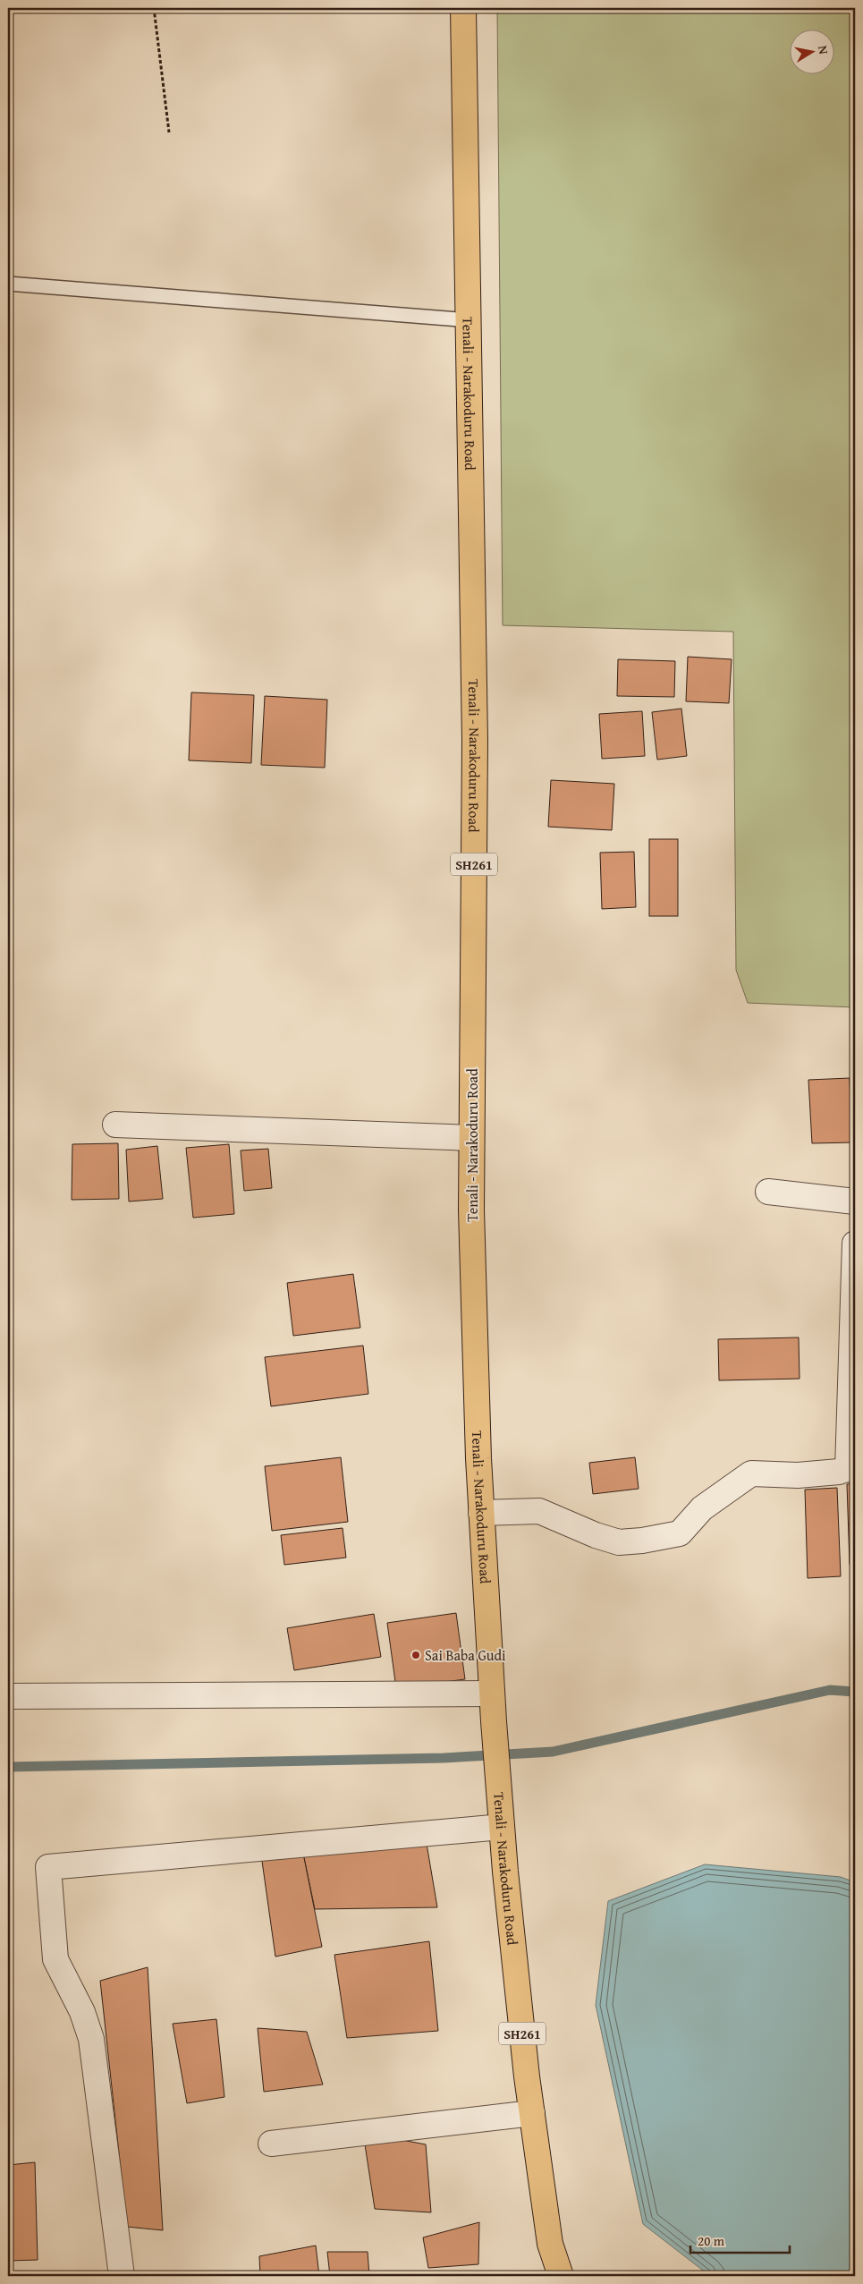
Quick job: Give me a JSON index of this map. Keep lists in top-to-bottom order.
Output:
{
  "streets": {
    "main road": ["Tenali - Narakoduru Road", "SH261"]
  },
  "places": ["Sai Baba Gudi"],
  "scale_bar": "20 m",
  "north": "right"
}
